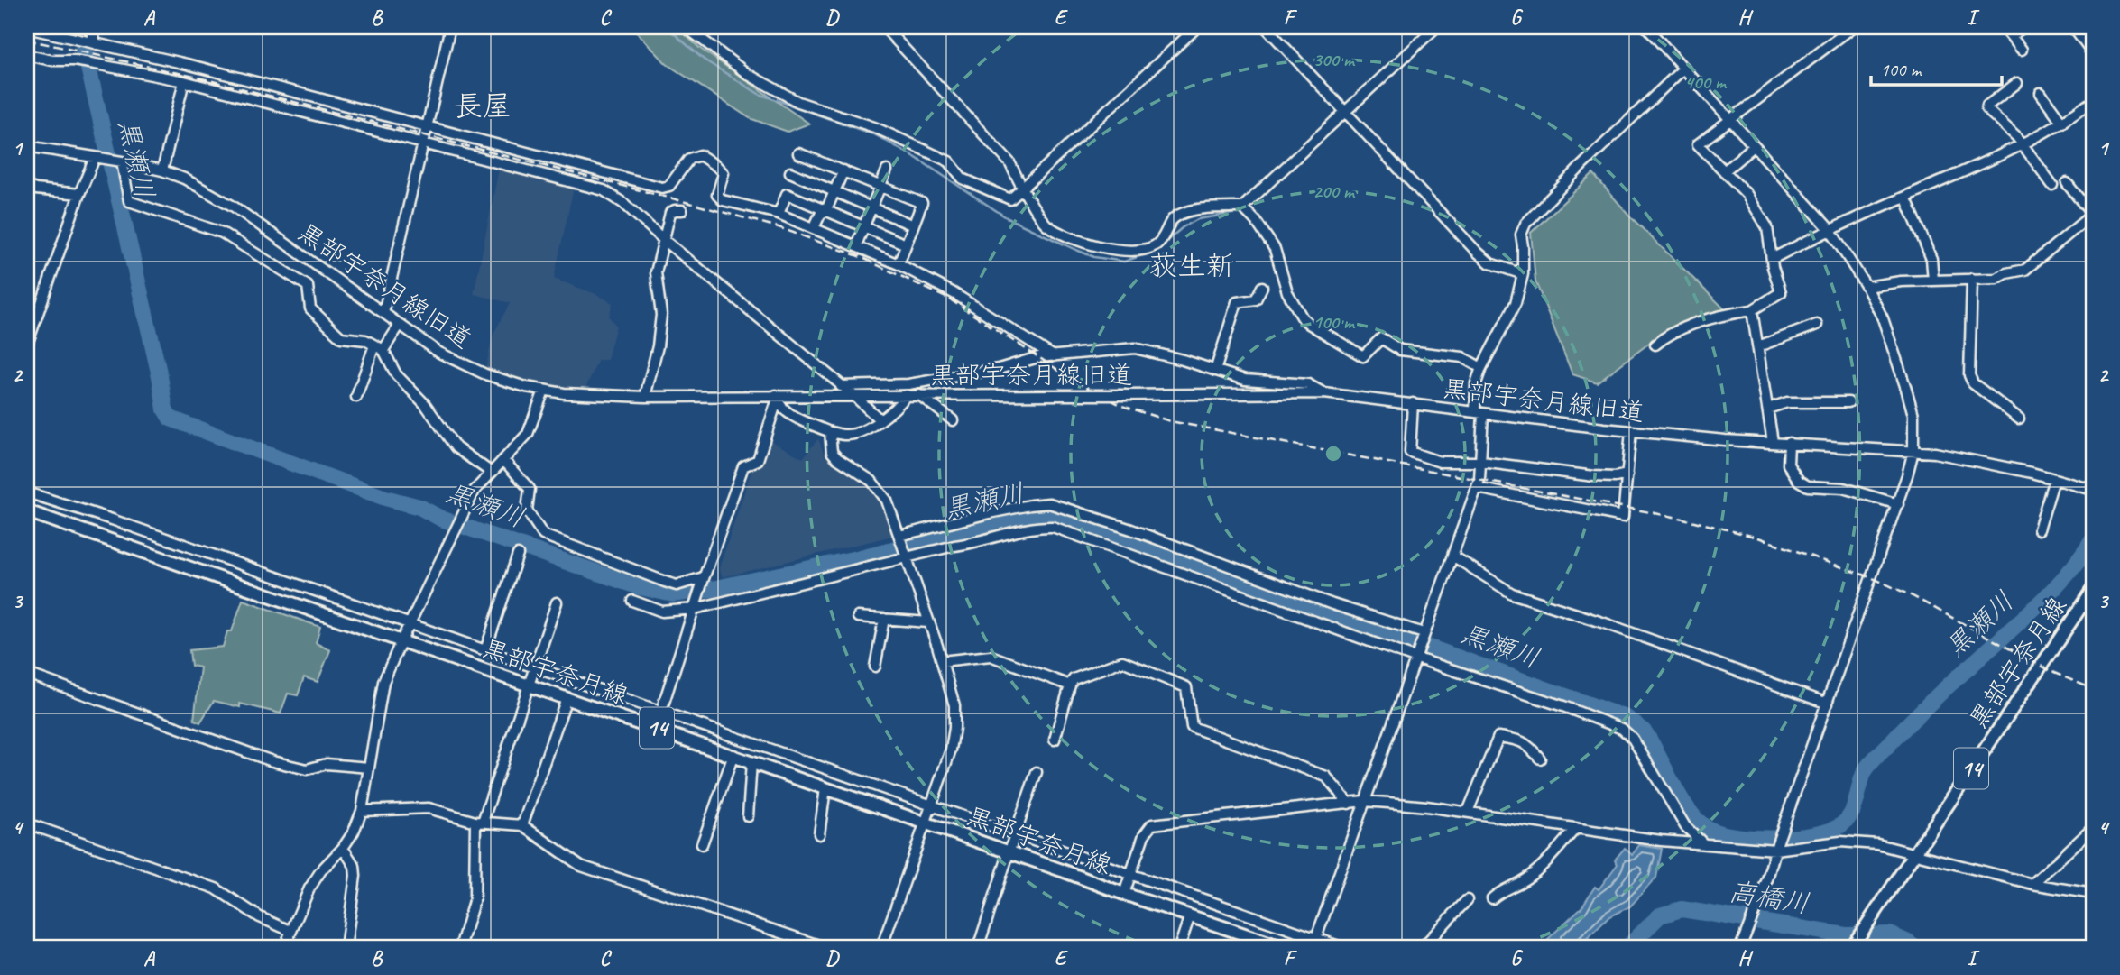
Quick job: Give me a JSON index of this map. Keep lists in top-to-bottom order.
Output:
{
  "streets": {
    "main road": ["黒部宇奈月線", "14"],
    "street": ["黒部宇奈月線旧道"]
  },
  "districts": ["長屋", "荻生新"],
  "water": ["黒瀬川", "高橋川"],
  "scale_bar": "100 m",
  "grid": {
    "columns": [
      "A",
      "B",
      "C",
      "D",
      "E",
      "F",
      "G",
      "H",
      "I"
    ],
    "rows": [
      "1",
      "2",
      "3",
      "4"
    ]
  },
  "rings": [
    "300 m",
    "400 m",
    "200 m",
    "100 m"
  ]
}
